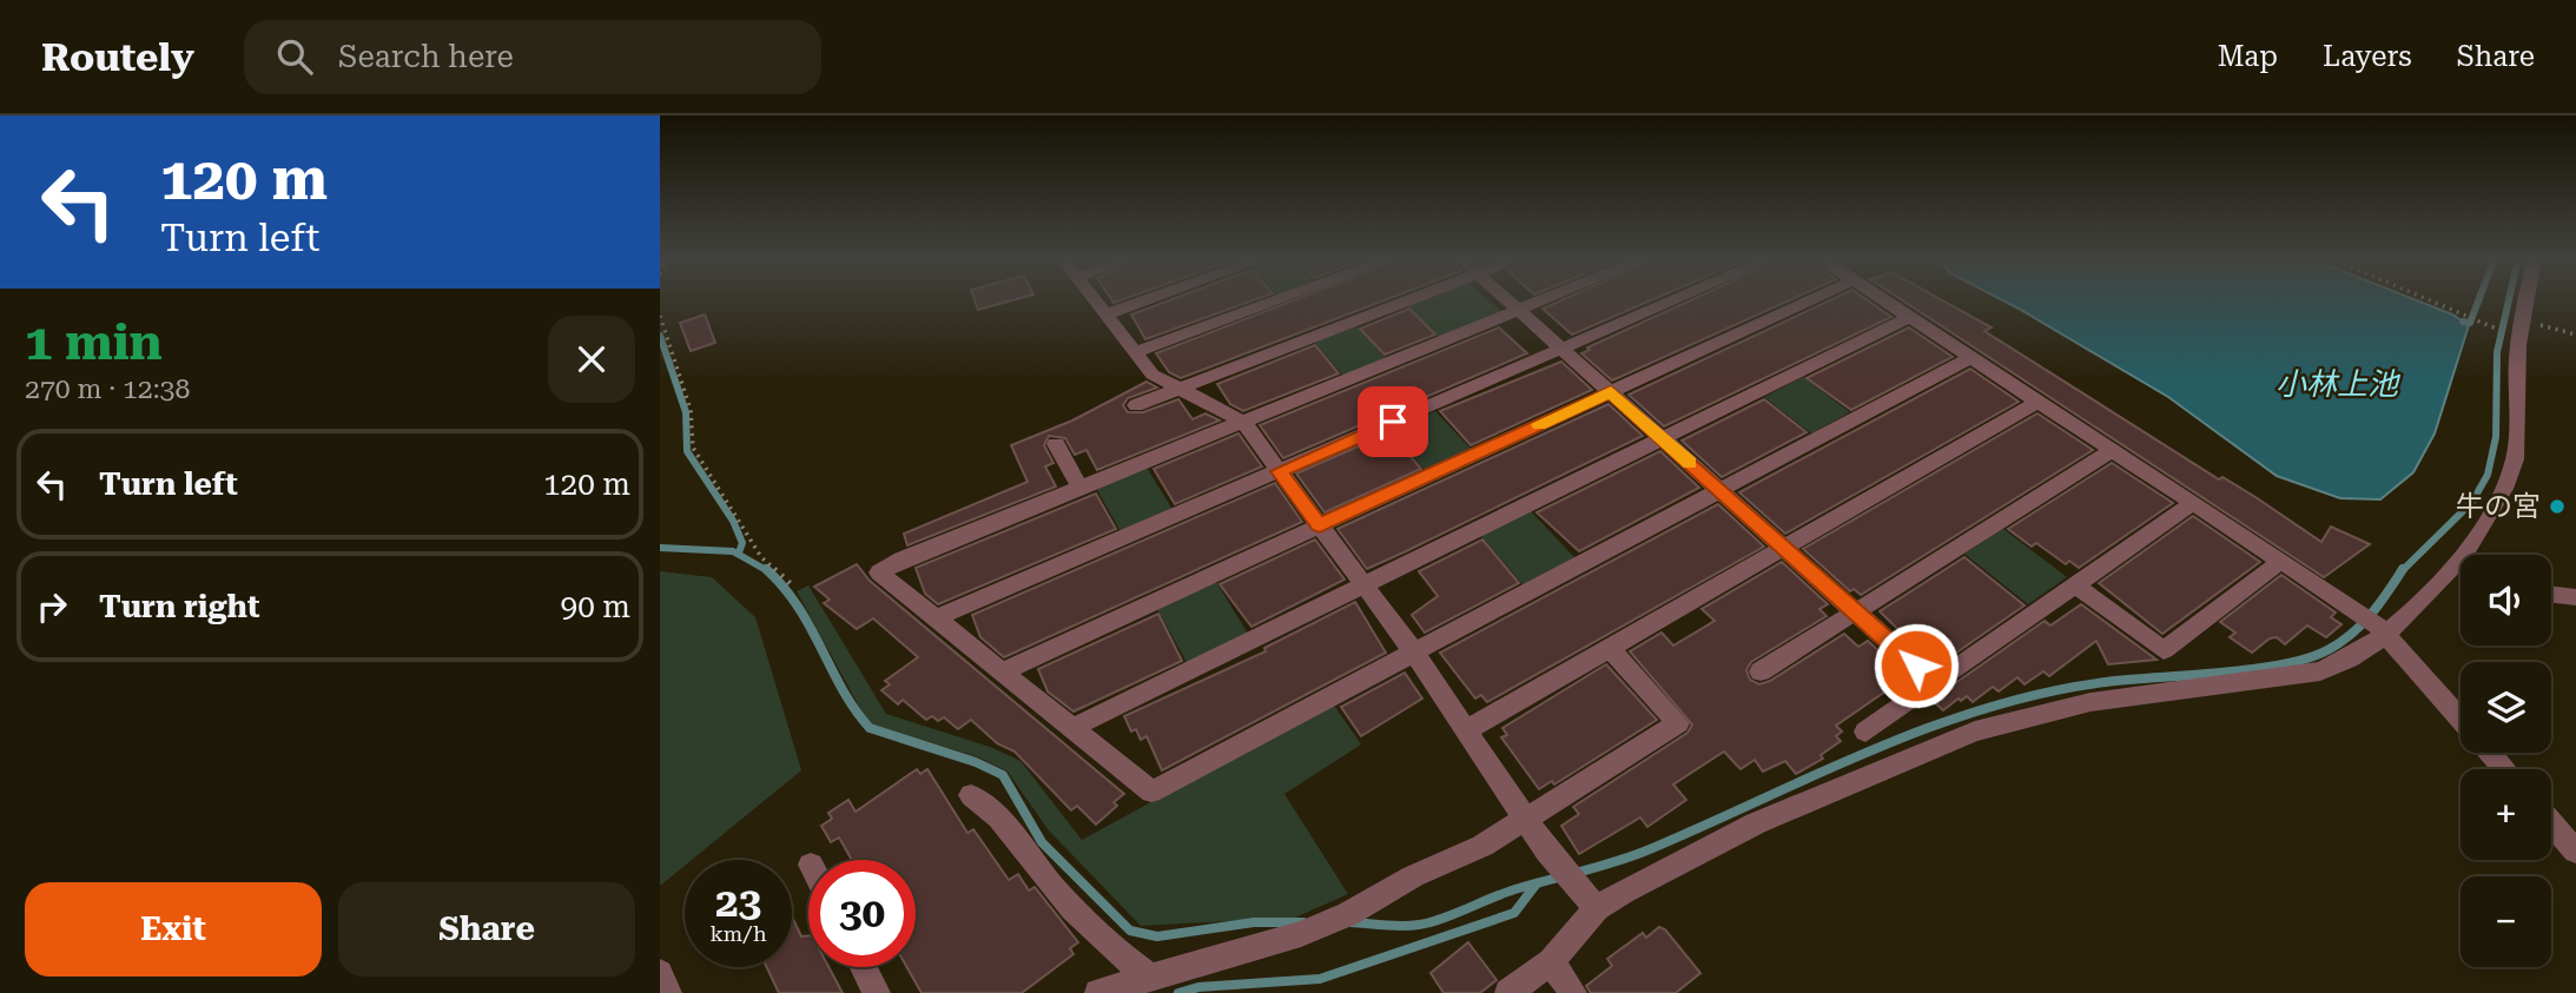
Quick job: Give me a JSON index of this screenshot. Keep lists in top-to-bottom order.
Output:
{
  "water": ["小林上池"],
  "places": ["牛の宮"],
  "page": {
    "header": "Routely",
    "search": "Search here",
    "nav": ["Map", "Layers", "Share"],
    "turn": ["120 m", "Turn left"],
    "heading": ["1 min", "270 m · 12:38"],
    "list": [
      {
        "name": "Turn left",
        "value": "120 m"
      },
      {
        "name": "Turn right",
        "value": "90 m"
      }
    ],
    "map_buttons": ["+", "−"],
    "speed": "23 km/h",
    "limit": "30",
    "buttons": ["Exit", "Share"]
  }
}
